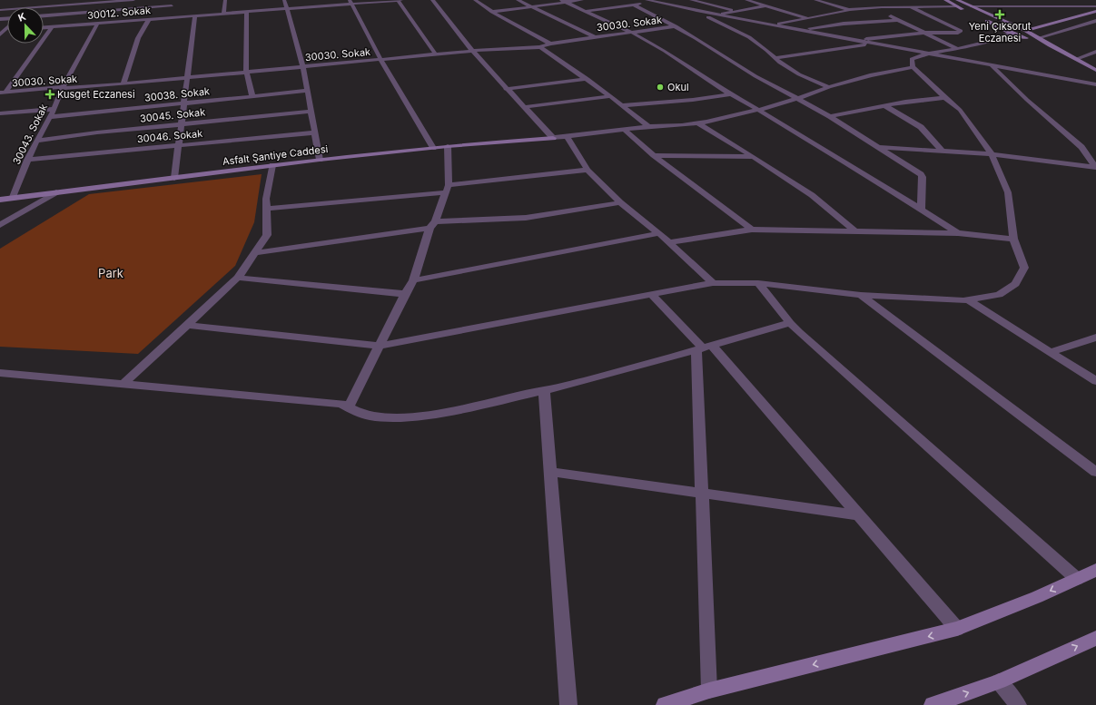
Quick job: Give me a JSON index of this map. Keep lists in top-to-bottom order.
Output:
{
  "streets": {
    "street": [
      "30012. Sokak",
      "30030. Sokak",
      "30038. Sokak",
      "30045. Sokak",
      "30043. Sokak",
      "30046. Sokak",
      "Asfalt Şantiye Caddesi"
    ]
  },
  "crossings": [
    ["30012. Sokak", "30043. Sokak"],
    ["30030. Sokak", "30043. Sokak"],
    ["30038. Sokak", "30043. Sokak"],
    ["30045. Sokak", "30043. Sokak"],
    ["30043. Sokak", "30046. Sokak"],
    ["30043. Sokak", "Asfalt Şantiye Caddesi"]
  ],
  "parks": ["Park"],
  "places": {
    "health": ["Yeni Çıksorut Eczanesi", "Kusget Eczanesi"],
    "other": ["Okul"]
  },
  "north": "top"
}
